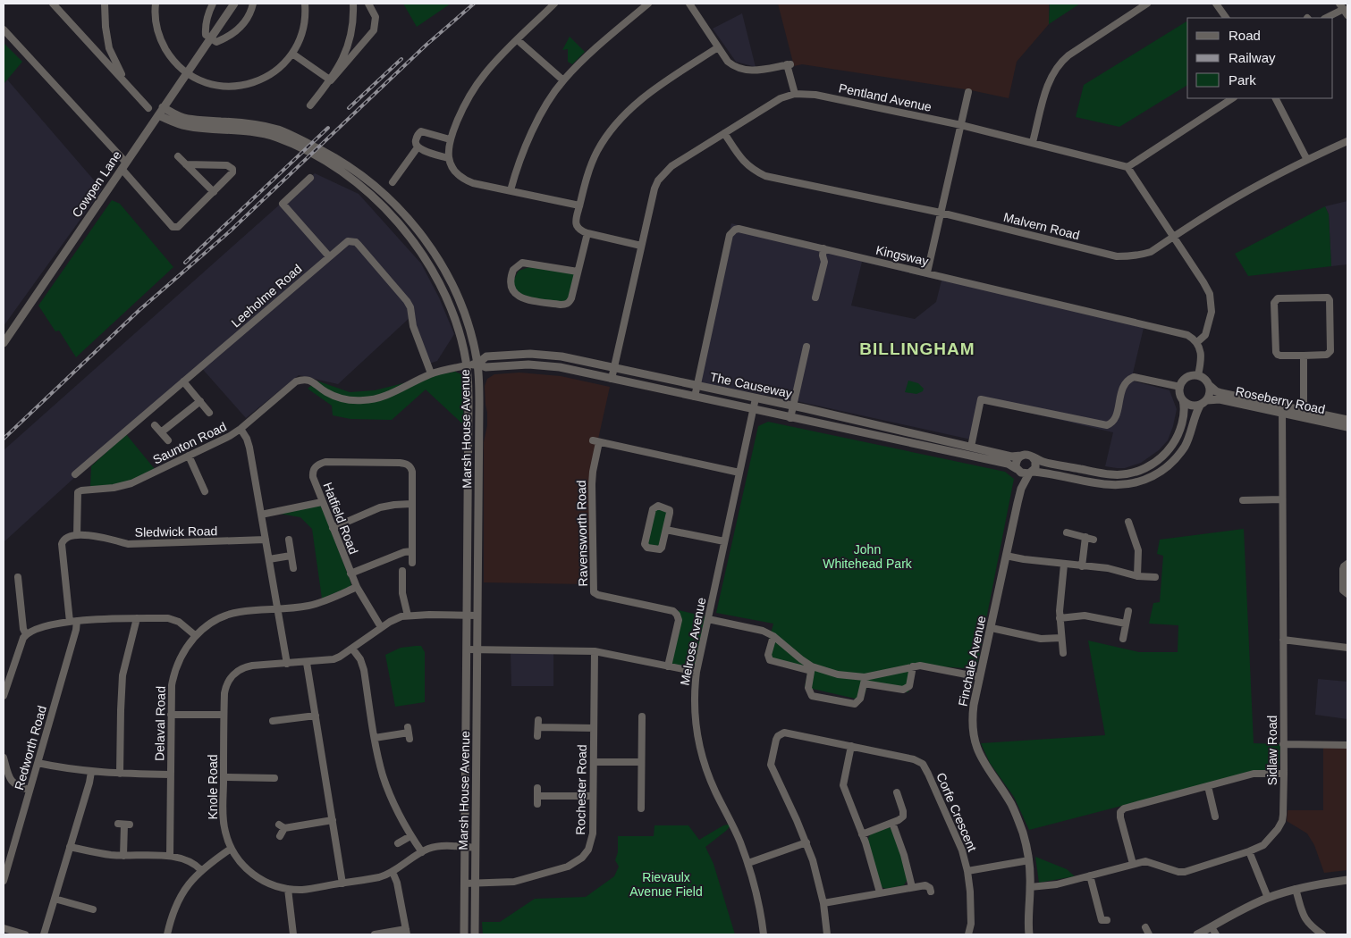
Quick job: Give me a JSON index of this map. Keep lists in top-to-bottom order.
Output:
{
  "streets": {
    "street": [
      "Pentland Avenue",
      "Cowpen Lane",
      "Malvern Road",
      "Kingsway",
      "Leeholme Road",
      "The Causeway",
      "Roseberry Road",
      "Marsh House Avenue",
      "Saunton Road",
      "Hatfield Road",
      "Sledwick Road",
      "Ravensworth Road",
      "Melrose Avenue",
      "Finchale Avenue",
      "Delaval Road",
      "Redworth Road",
      "Sidlaw Road",
      "Knole Road",
      "Rochester Road",
      "Corfe Crescent"
    ]
  },
  "crossings": [
    ["Pentland Avenue", "Malvern Road"],
    ["Pentland Avenue", "The Causeway"],
    ["Cowpen Lane", "Marsh House Avenue"],
    ["Kingsway", "The Causeway"],
    ["Leeholme Road", "Saunton Road"],
    ["The Causeway", "Roseberry Road"],
    ["The Causeway", "Marsh House Avenue"],
    ["The Causeway", "Melrose Avenue"],
    ["The Causeway", "Finchale Avenue"],
    ["Roseberry Road", "Sidlaw Road"],
    ["Marsh House Avenue", "Knole Road"],
    ["Marsh House Avenue", "Rochester Road"],
    ["Saunton Road", "Sledwick Road"],
    ["Hatfield Road", "Delaval Road"],
    ["Hatfield Road", "Knole Road"],
    ["Ravensworth Road", "Melrose Avenue"],
    ["Finchale Avenue", "Sidlaw Road"]
  ],
  "districts": ["BILLINGHAM"],
  "parks": ["John Whitehead Park", "Rievaulx Avenue Field"],
  "legend": ["Road", "Railway", "Park"]
}
